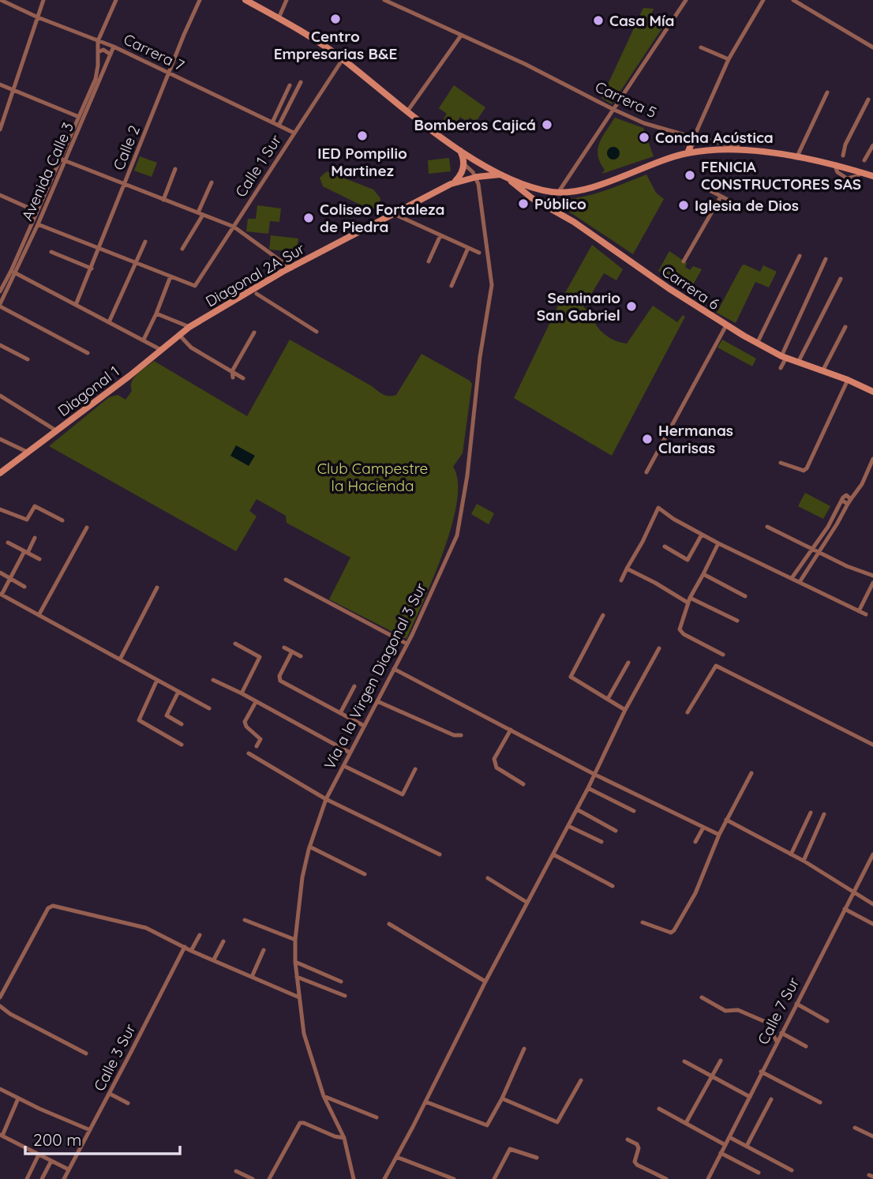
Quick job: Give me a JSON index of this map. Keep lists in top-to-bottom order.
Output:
{
  "streets": {
    "main road": [
      "Carrera 5",
      "Diagonal 2A Sur",
      "Carrera 6",
      "Diagonal 1"
    ],
    "street": [
      "Carrera 7",
      "Calle 2",
      "Calle 1 Sur",
      "Avenida Calle 3",
      "Vía a la Virgen Diagonal 3 Sur",
      "Calle 7 Sur",
      "Calle 3 Sur"
    ]
  },
  "crossings": [
    ["Carrera 7", "Calle 2"],
    ["Carrera 7", "Calle 1 Sur"],
    ["Carrera 7", "Avenida Calle 3"],
    ["Carrera 5", "Carrera 6"],
    ["Calle 1 Sur", "Carrera 6"],
    ["Diagonal 2A Sur", "Carrera 6"],
    ["Diagonal 2A Sur", "Diagonal 1"],
    ["Diagonal 2A Sur", "Vía a la Virgen Diagonal 3 Sur"]
  ],
  "parks": ["Club Campestre la Hacienda"],
  "places": [
    "Centro Empresarias B&E",
    "Casa Mía",
    "Bomberos Cajicá",
    "IED Pompilio Martinez",
    "Concha Acústica",
    "FENICIA CONSTRUCTORES SAS",
    "Público",
    "Iglesia de Dios",
    "Coliseo Fortaleza de Piedra",
    "Seminario San Gabriel",
    "Hermanas Clarisas"
  ],
  "scale_bar": "200 m"
}
